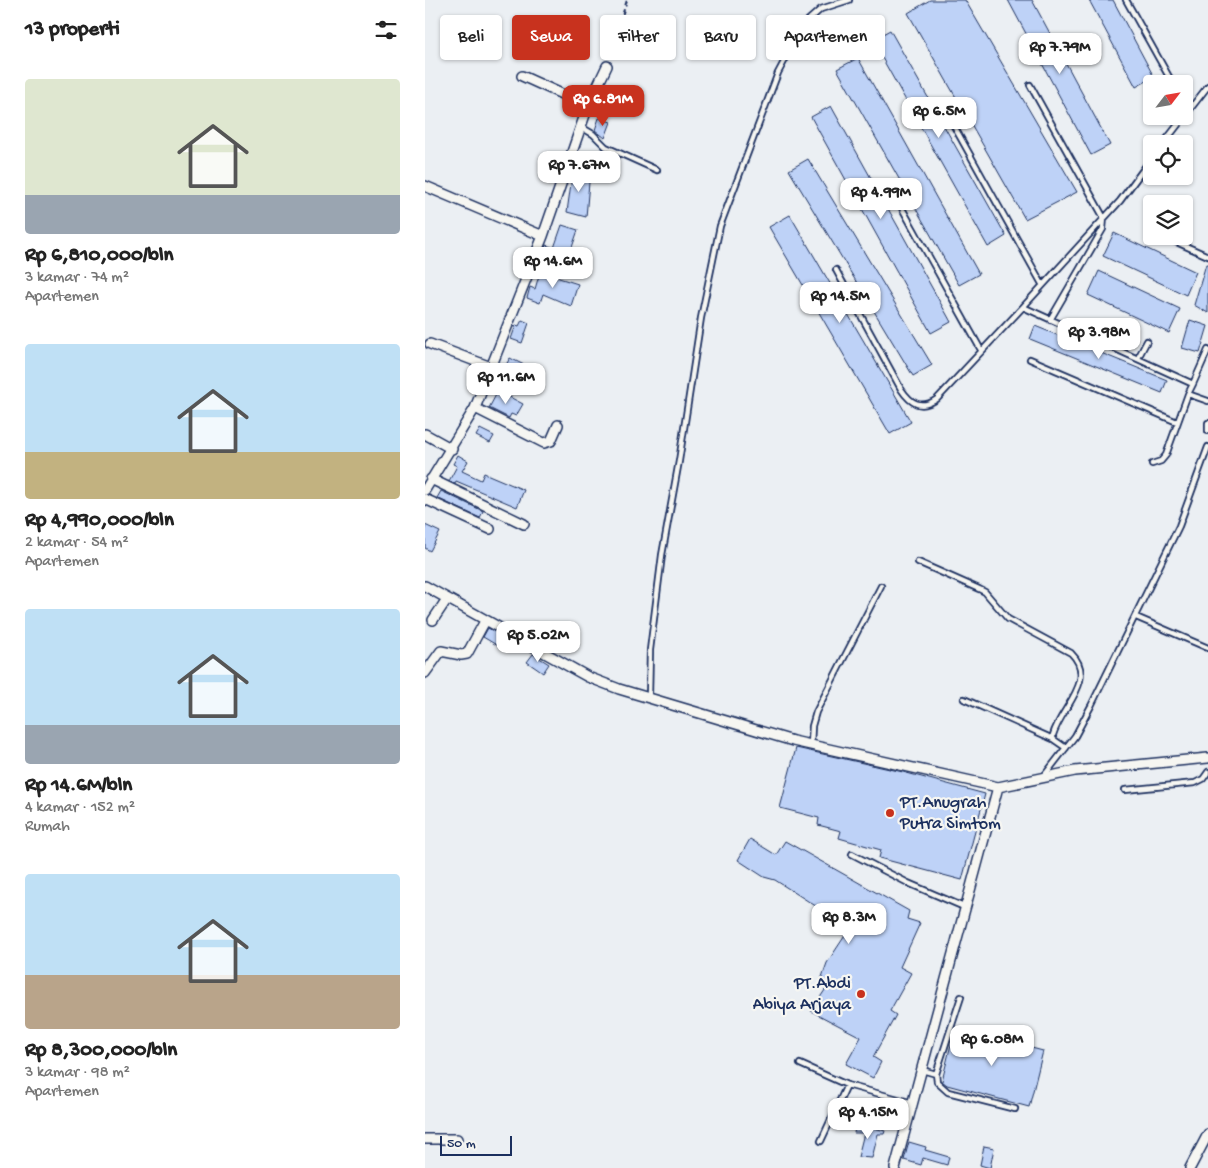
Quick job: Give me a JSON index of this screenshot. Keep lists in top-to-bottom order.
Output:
{
  "places": ["PT.Anugrah Putra Simtom", "PT.Abdi Abiya Arjaya"],
  "scale_bar": "50 m",
  "north": "top right",
  "page": {
    "heading": "13 properti",
    "chip": [
      "Beli",
      "Sewa",
      "Filter",
      "Baru",
      "Apartemen"
    ],
    "price": [
      "Rp 7.79M",
      "Rp 6.81M",
      "Rp 6.5M",
      "Rp 7.67M",
      "Rp 4.99M",
      "Rp 14.6M",
      "Rp 14.5M",
      "Rp 3.98M",
      "Rp 11.6M",
      "Rp 5.02M",
      "Rp 8.3M",
      "Rp 6.08M",
      "Rp 4.15M"
    ],
    "list": [
      {
        "name": "Rp 6,810,000/bln",
        "note": "3 kamar · 74 m² · Apartemen"
      },
      {
        "name": "Rp 4,990,000/bln",
        "note": "2 kamar · 54 m² · Apartemen"
      },
      {
        "name": "Rp 14.6M/bln",
        "note": "4 kamar · 152 m² · Rumah"
      },
      {
        "name": "Rp 8,300,000/bln",
        "note": "3 kamar · 98 m² · Apartemen"
      }
    ],
    "scale": "50 m"
  }
}
